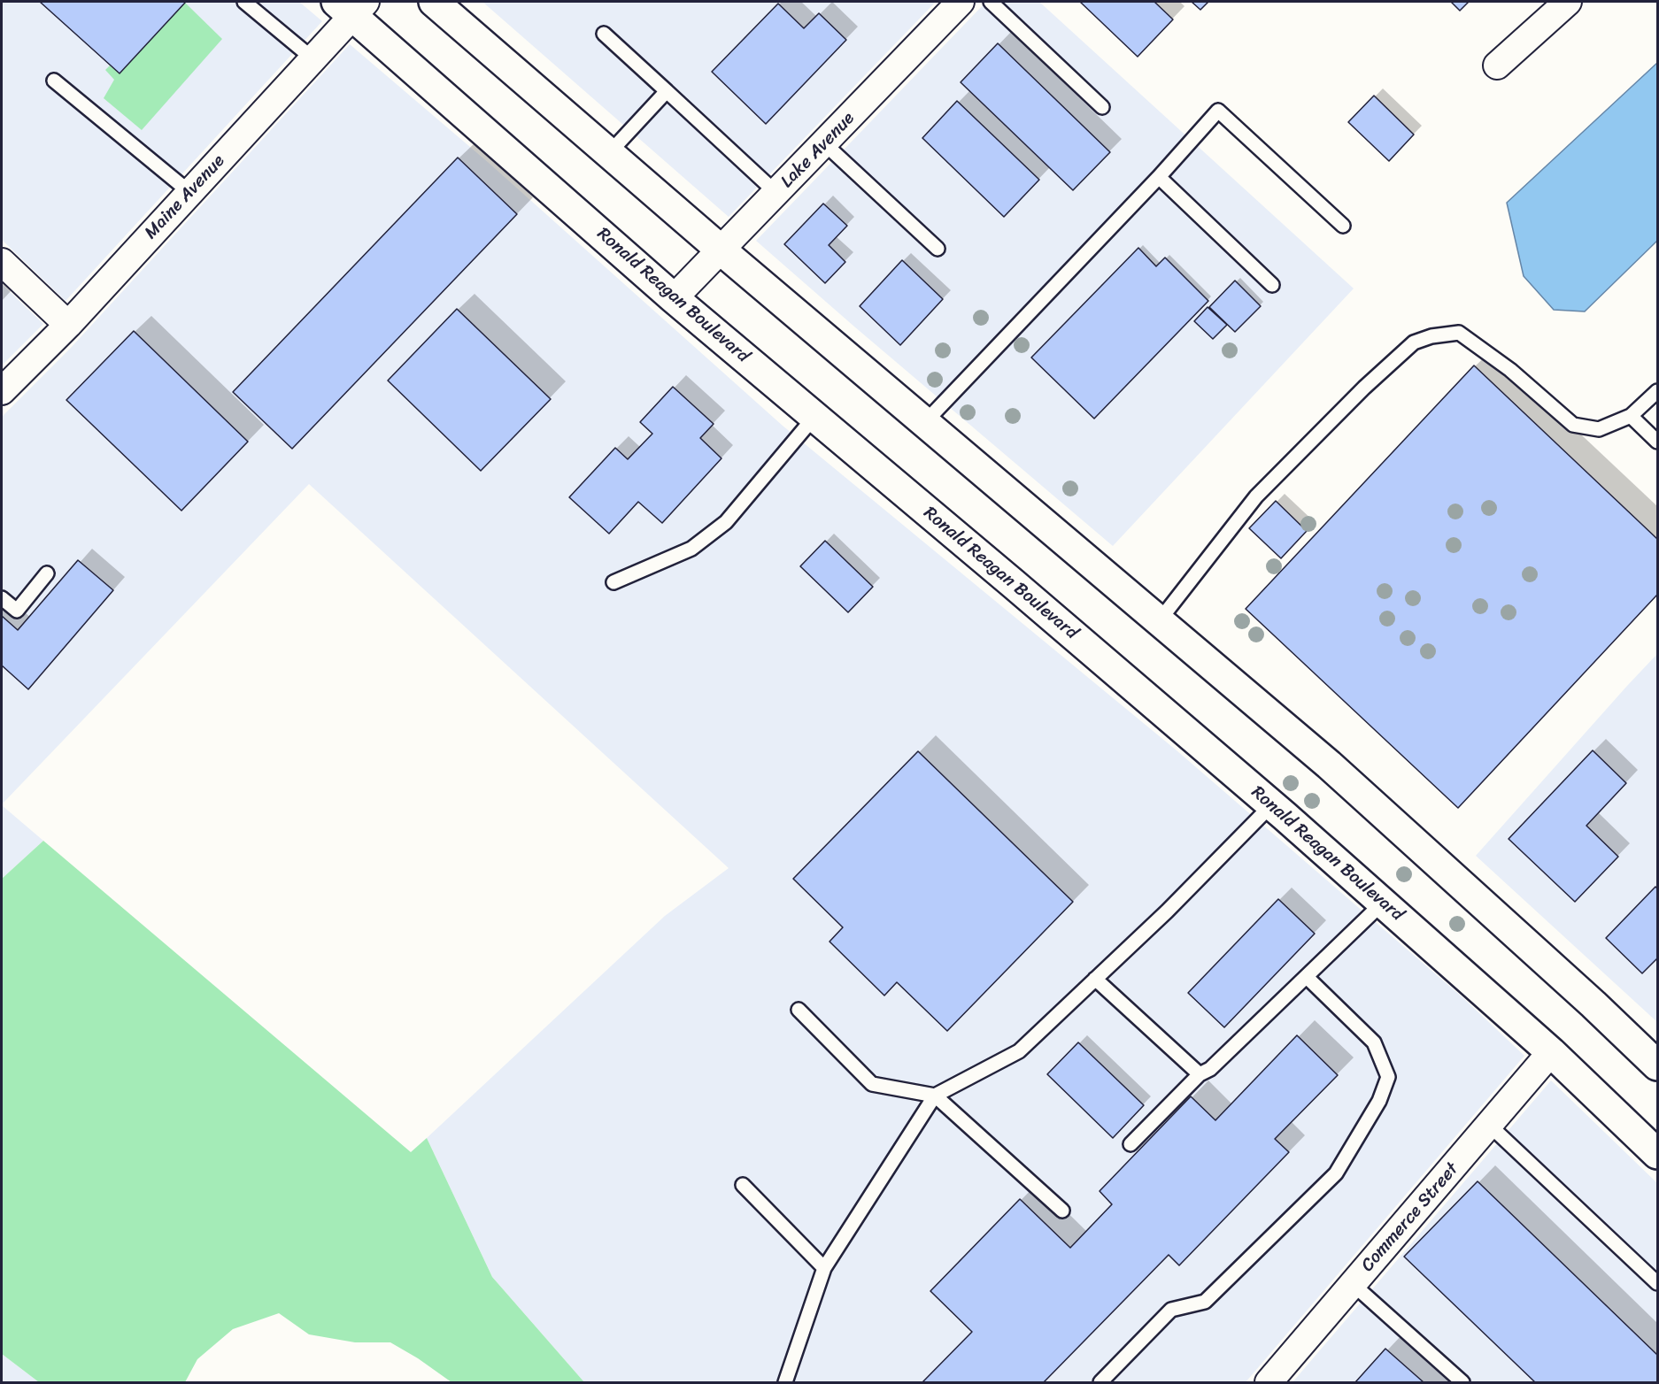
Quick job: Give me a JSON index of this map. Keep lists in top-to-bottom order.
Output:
{
  "streets": {
    "main road": ["Ronald Reagan Boulevard"],
    "street": ["Lake Avenue", "Maine Avenue", "Commerce Street"]
  },
  "crossings": [
    ["Lake Avenue", "Ronald Reagan Boulevard"],
    ["Maine Avenue", "Ronald Reagan Boulevard"],
    ["Ronald Reagan Boulevard", "Commerce Street"]
  ]
}
